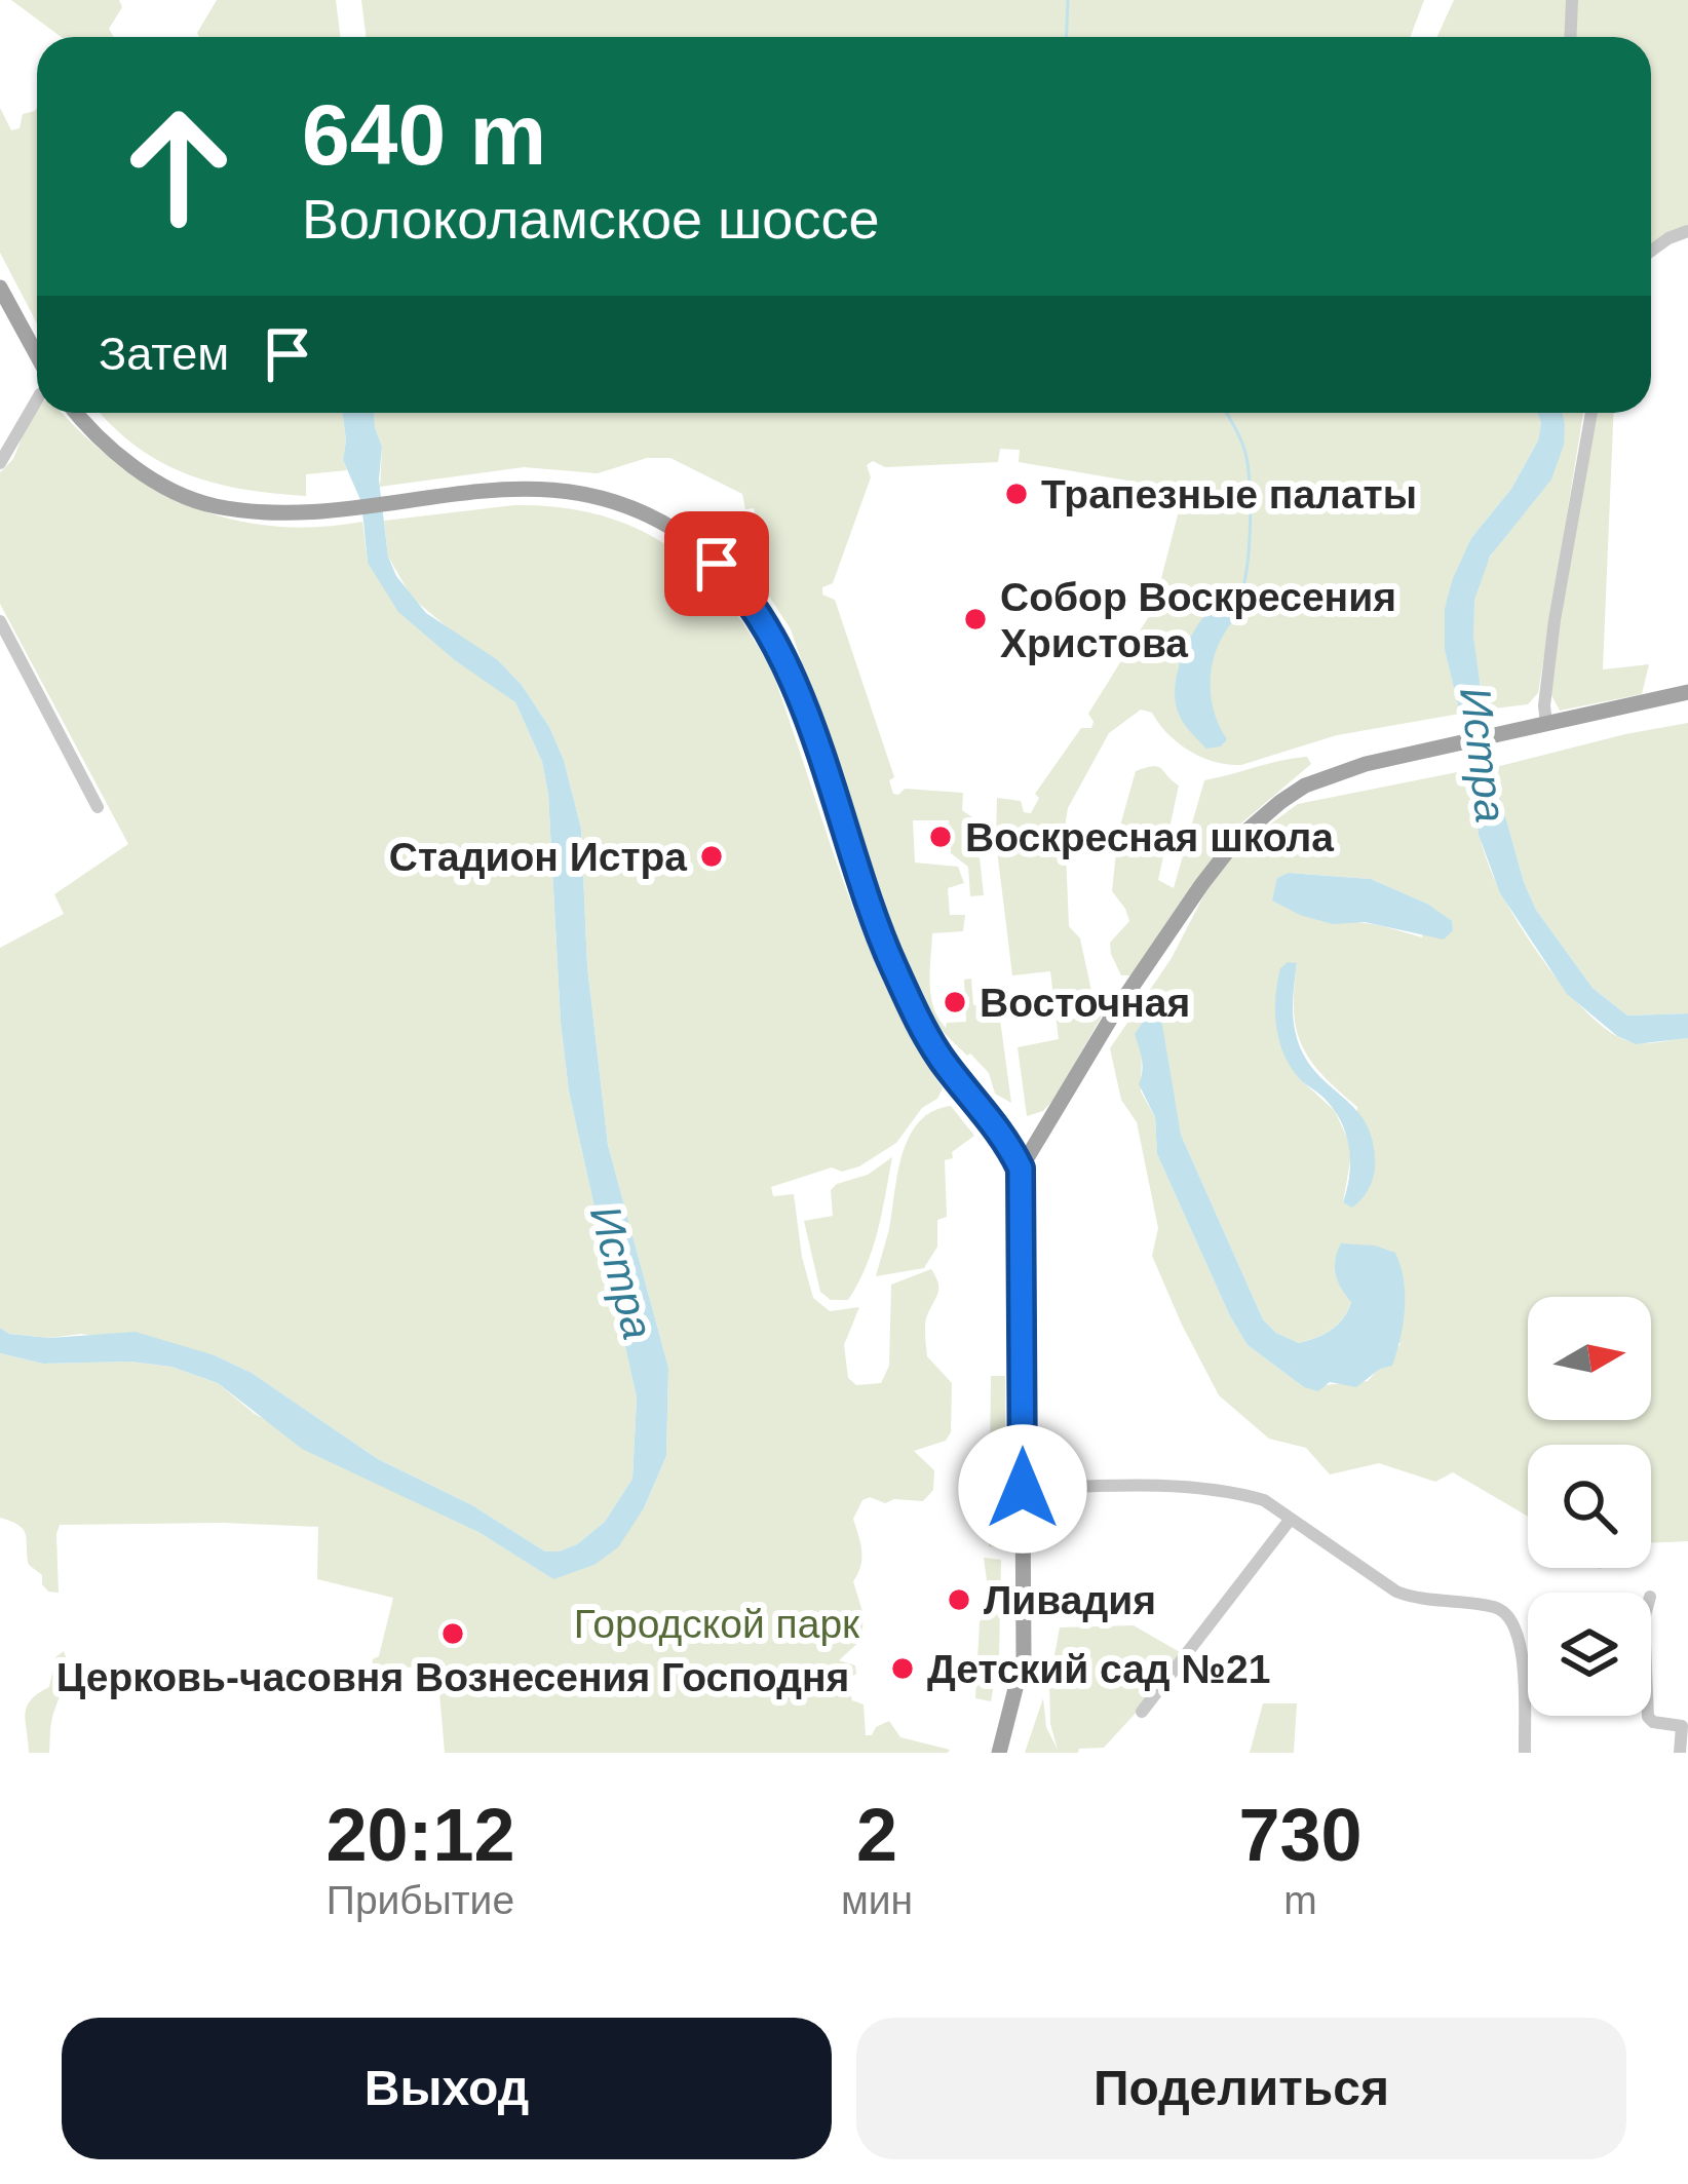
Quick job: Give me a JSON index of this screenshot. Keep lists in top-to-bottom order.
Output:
{
  "water": ["Истра"],
  "parks": ["Городской парк"],
  "places": [
    "Трапезные палаты",
    "Собор Воскресения Христова",
    "Воскресная школа",
    "Стадион Истра",
    "Восточная",
    "Ливадия",
    "Церковь-часовня Вознесения Господня",
    "Детский сад №21"
  ],
  "north": "right",
  "page": {
    "turn": ["640 m", "Волоколамское шоссе"],
    "then": "Затем",
    "eta": [
      "20:12",
      "Прибытие",
      "2",
      "мин",
      "730",
      "m"
    ],
    "buttons": ["Выход", "Поделиться"]
  }
}
